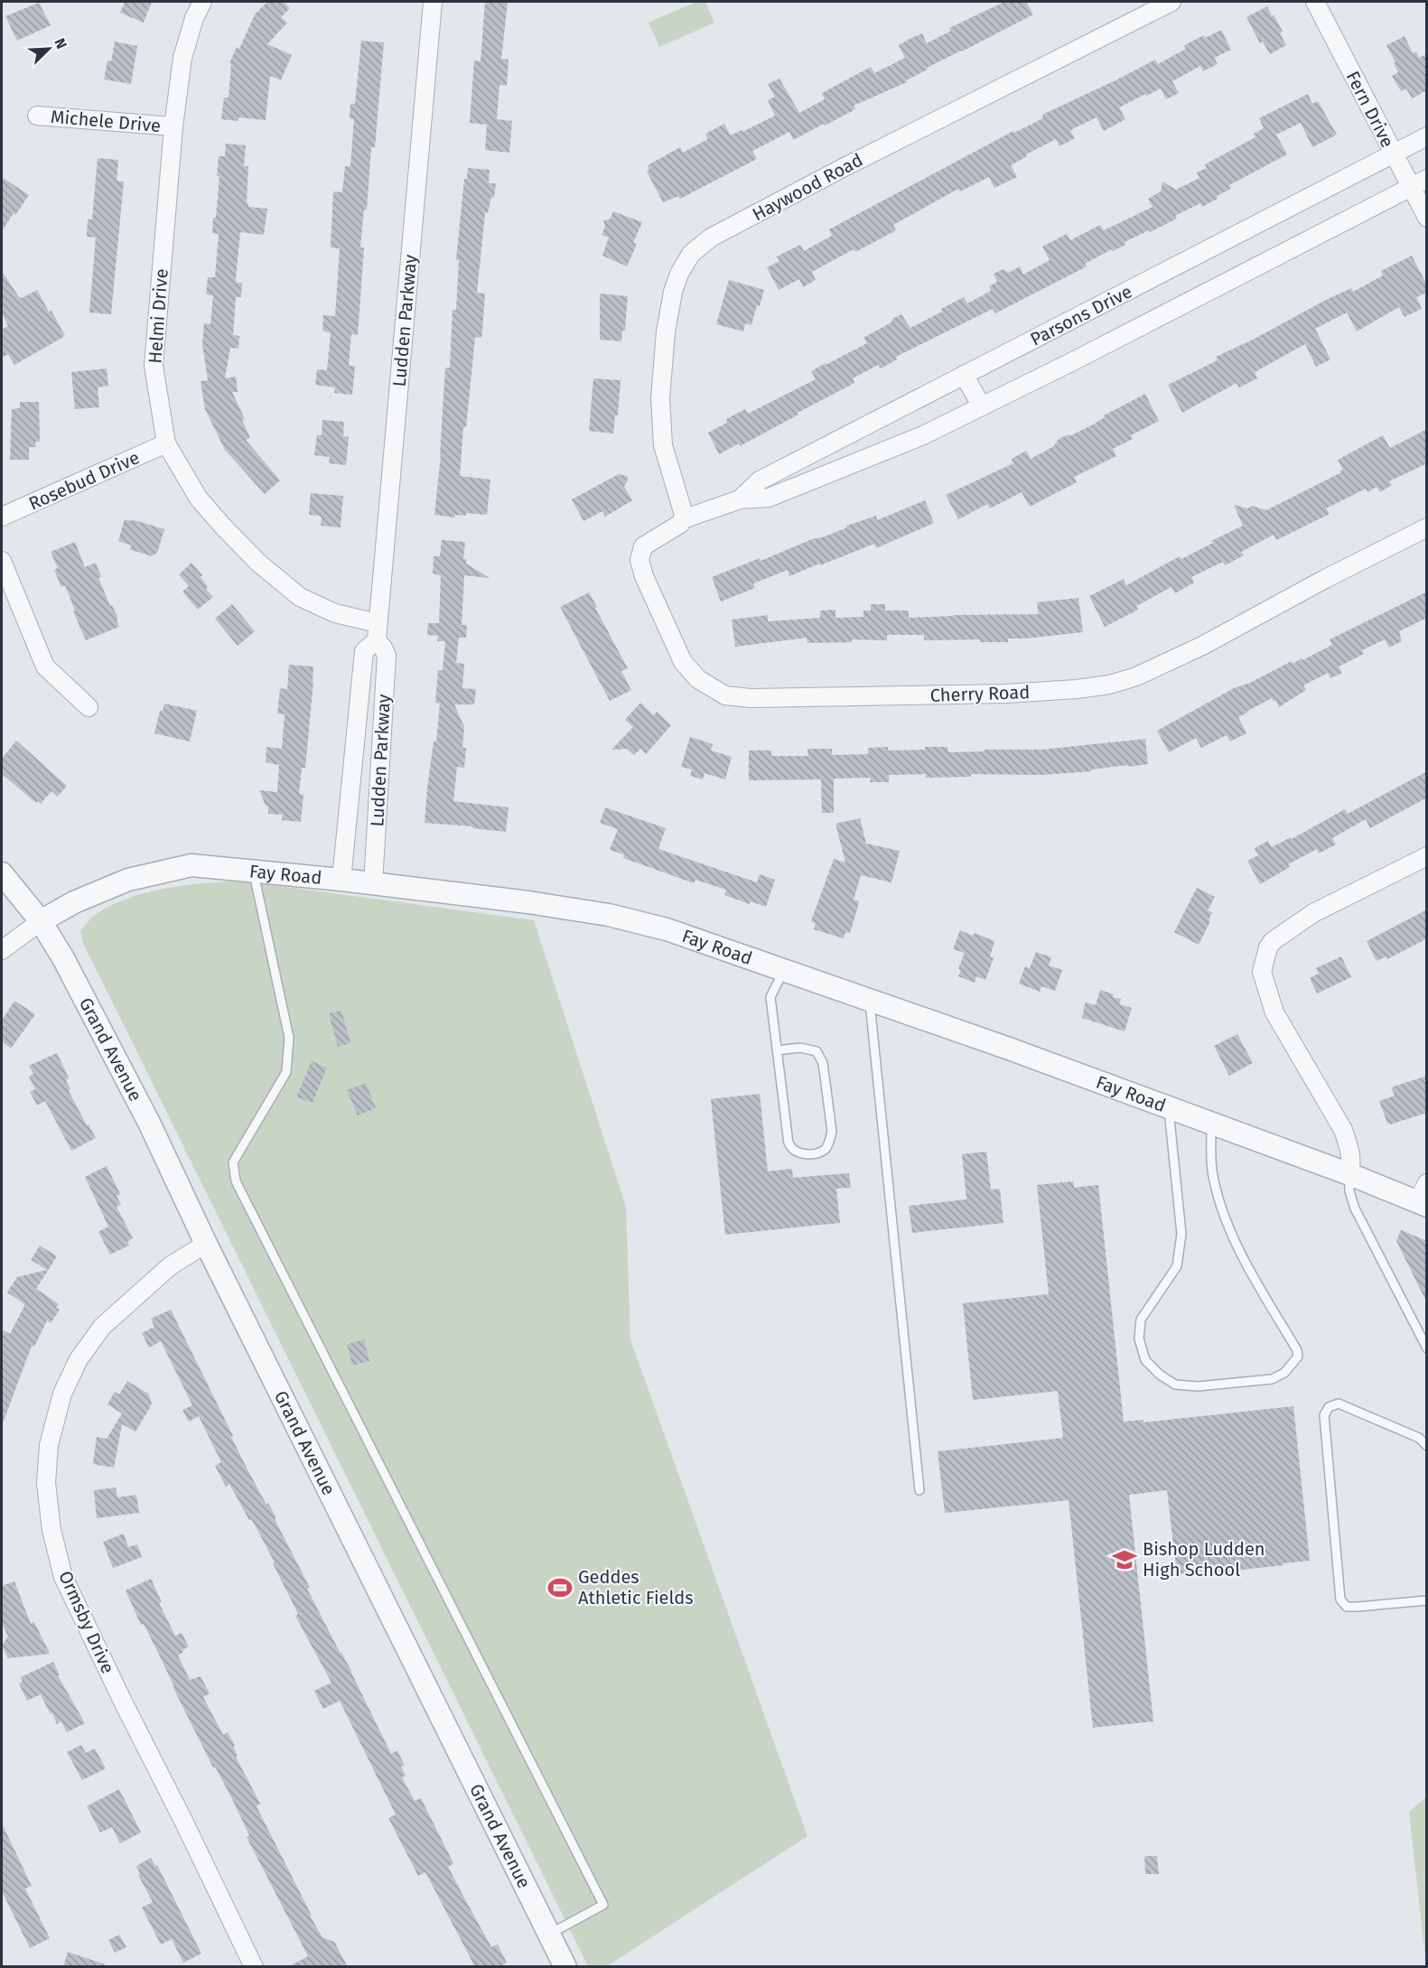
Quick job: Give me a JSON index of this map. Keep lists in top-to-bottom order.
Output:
{
  "streets": {
    "street": [
      "Fern Drive",
      "Michele Drive",
      "Haywood Road",
      "Parsons Drive",
      "Helmi Drive",
      "Ludden Parkway",
      "Rosebud Drive",
      "Cherry Road",
      "Fay Road",
      "Grand Avenue",
      "Ormsby Drive"
    ]
  },
  "crossings": [
    ["Fern Drive", "Parsons Drive"],
    ["Michele Drive", "Helmi Drive"],
    ["Haywood Road", "Parsons Drive"],
    ["Haywood Road", "Cherry Road"],
    ["Parsons Drive", "Cherry Road"],
    ["Helmi Drive", "Ludden Parkway"],
    ["Helmi Drive", "Rosebud Drive"],
    ["Ludden Parkway", "Fay Road"],
    ["Fay Road", "Grand Avenue"],
    ["Grand Avenue", "Ormsby Drive"]
  ],
  "places": {
    "school or university": ["Bishop Ludden High School"],
    "sports": ["Geddes Athletic Fields"]
  },
  "north": "top right"
}
